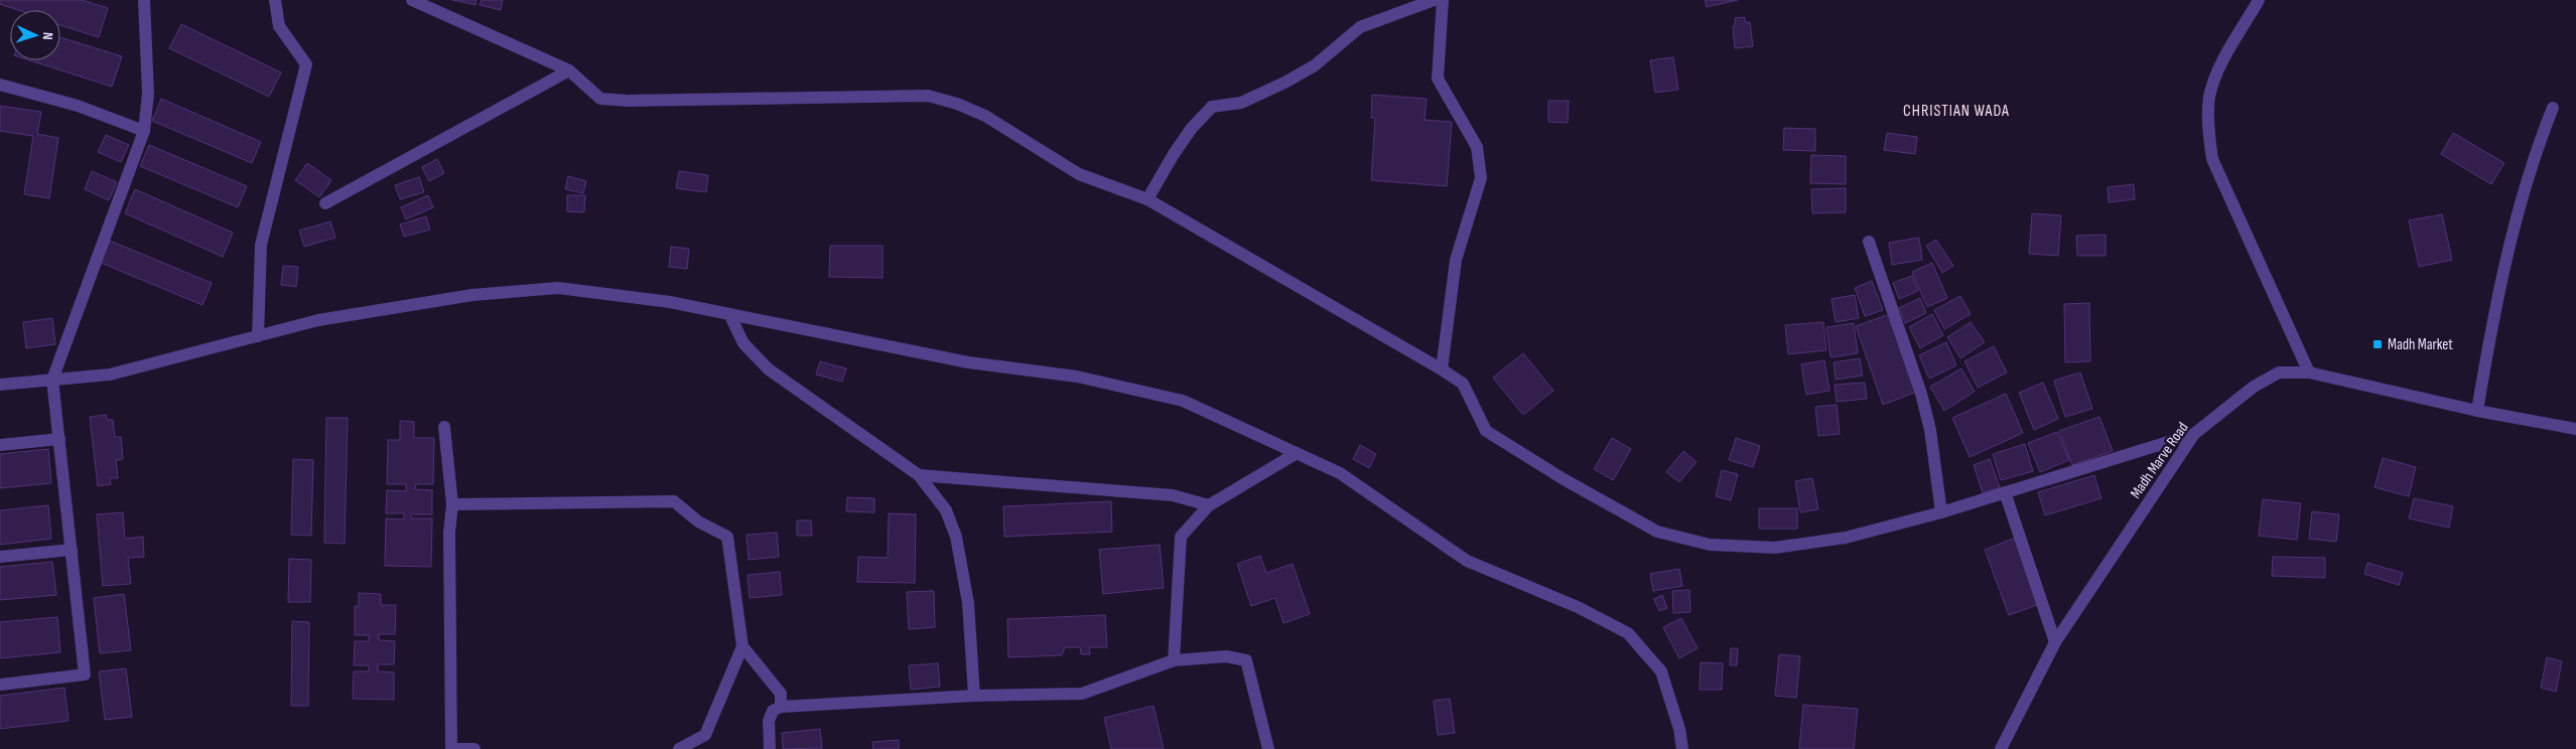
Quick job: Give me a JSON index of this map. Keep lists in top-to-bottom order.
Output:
{
  "streets": {
    "street": ["Madh Marve Road"]
  },
  "districts": ["CHRISTIAN WADA"],
  "places": {
    "transit": ["Madh Market"]
  },
  "north": "right"
}
